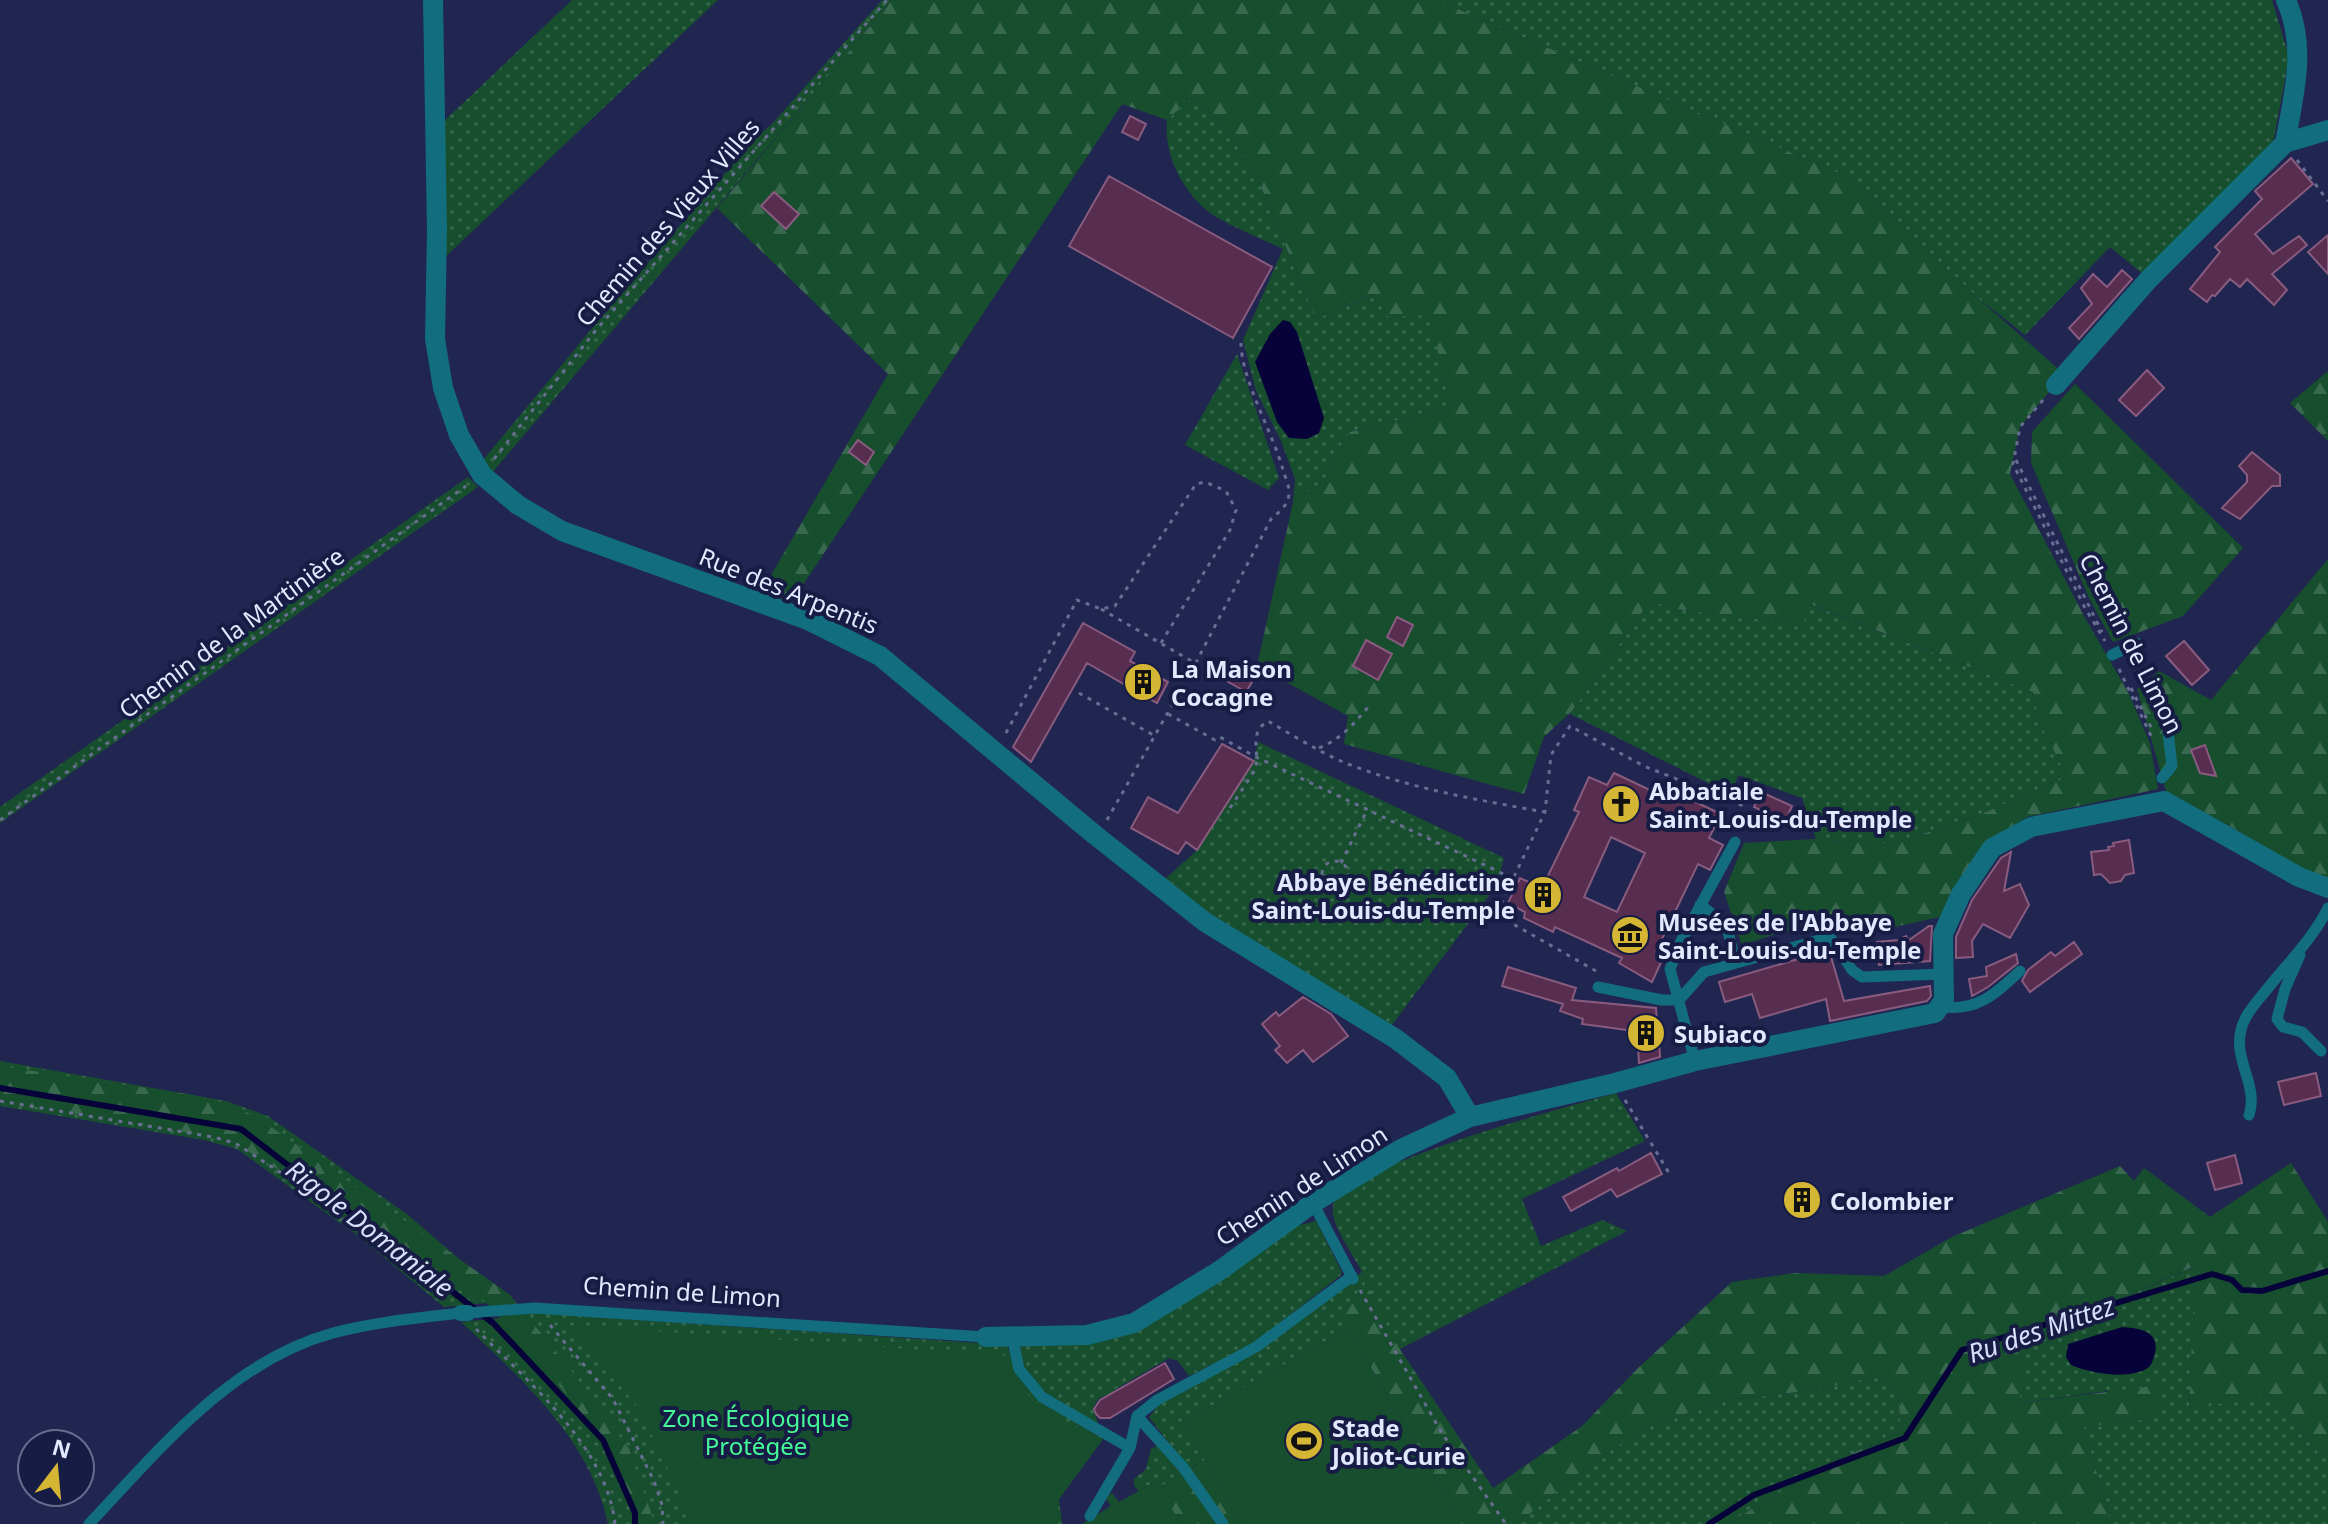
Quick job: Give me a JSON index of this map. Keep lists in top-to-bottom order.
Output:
{
  "streets": {
    "street": ["Rue des Arpentis", "Chemin de Limon"],
    "path": ["Chemin des Vieux Villes", "Chemin de la Martinière"]
  },
  "crossings": [
    ["Chemin des Vieux Villes", "Rue des Arpentis"],
    ["Chemin des Vieux Villes", "Chemin de la Martinière"],
    ["Rue des Arpentis", "Chemin de la Martinière"],
    ["Rue des Arpentis", "Chemin de Limon"]
  ],
  "water": ["Rigole Domaniale", "Ru des Mittez"],
  "parks": ["Zone Écologique Protégée"],
  "places": {
    "building": [
      "La Maison Cocagne",
      "Abbaye Bénédictine Saint-Louis-du-Temple",
      "Subiaco",
      "Colombier"
    ],
    "church": ["Abbatiale Saint-Louis-du-Temple"],
    "museum": ["Musées de l'Abbaye Saint-Louis-du-Temple"],
    "sports": ["Stade Joliot-Curie"]
  },
  "north": "top"
}
